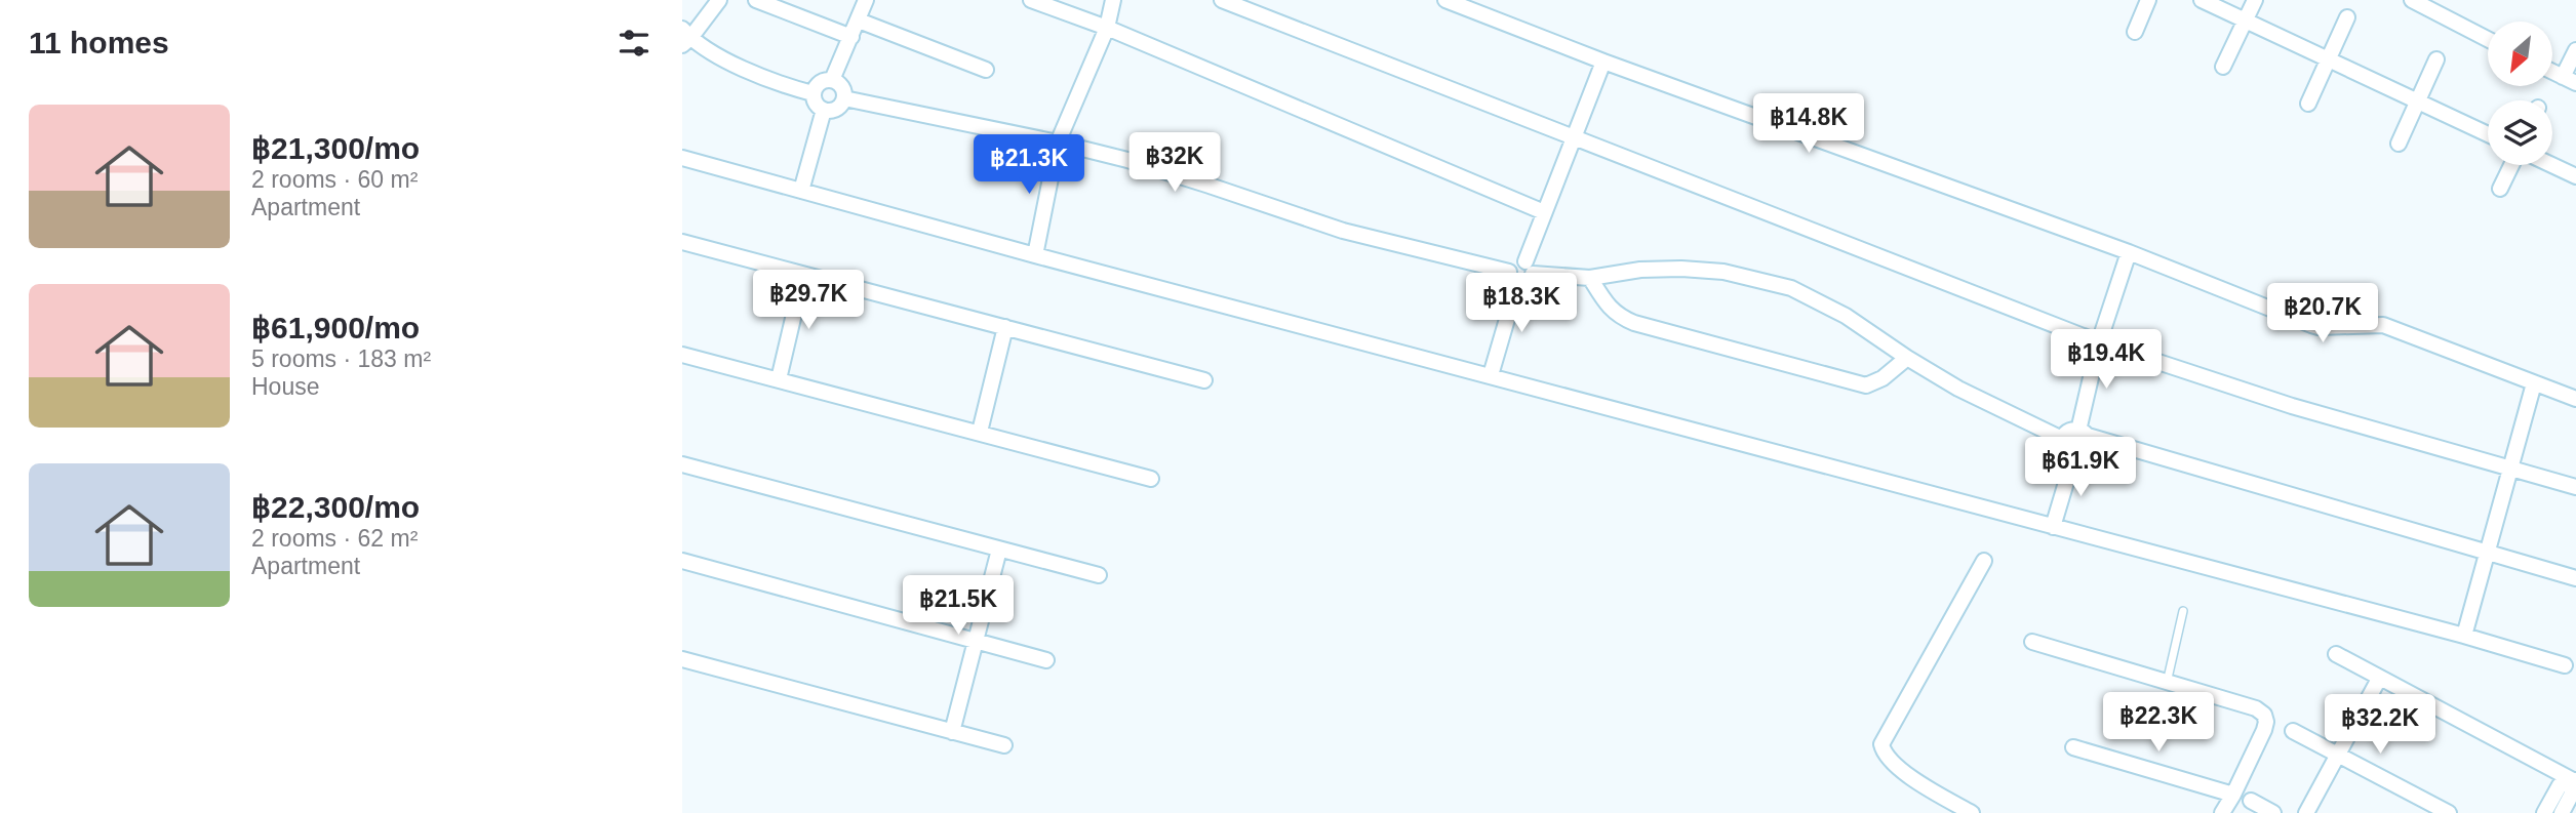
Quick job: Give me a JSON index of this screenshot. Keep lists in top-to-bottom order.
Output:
{
  "north": "bottom left",
  "page": {
    "heading": "11 homes",
    "list": [
      {
        "name": "฿21,300/mo",
        "note": "2 rooms · 60 m² · Apartment"
      },
      {
        "name": "฿61,900/mo",
        "note": "5 rooms · 183 m² · House"
      },
      {
        "name": "฿22,300/mo",
        "note": "2 rooms · 62 m² · Apartment"
      }
    ],
    "price": [
      "฿14.8K",
      "฿32K",
      "฿21.3K",
      "฿29.7K",
      "฿18.3K",
      "฿20.7K",
      "฿19.4K",
      "฿61.9K",
      "฿21.5K",
      "฿22.3K",
      "฿32.2K"
    ]
  }
}
